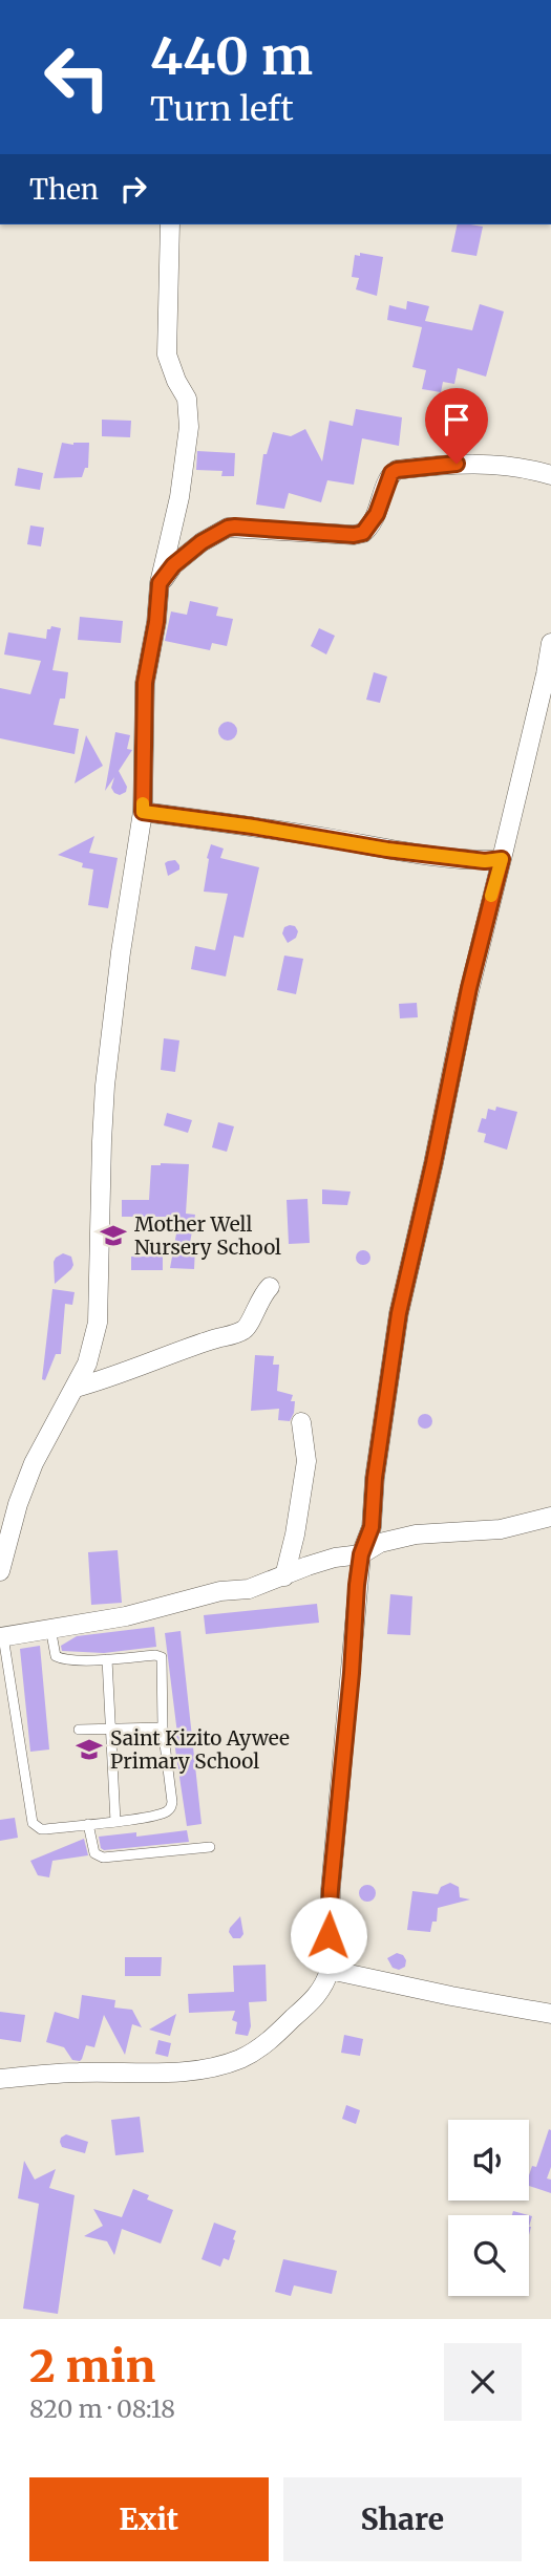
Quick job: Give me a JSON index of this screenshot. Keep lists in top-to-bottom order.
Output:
{
  "places": {
    "school or university": ["Mother Well Nursery School", "Saint Kizito Aywee Primary School"]
  },
  "page": {
    "turn": ["440 m", "Turn left"],
    "then": "Then",
    "heading": ["2 min", "820 m · 08:18"],
    "buttons": ["Exit", "Share"]
  }
}
